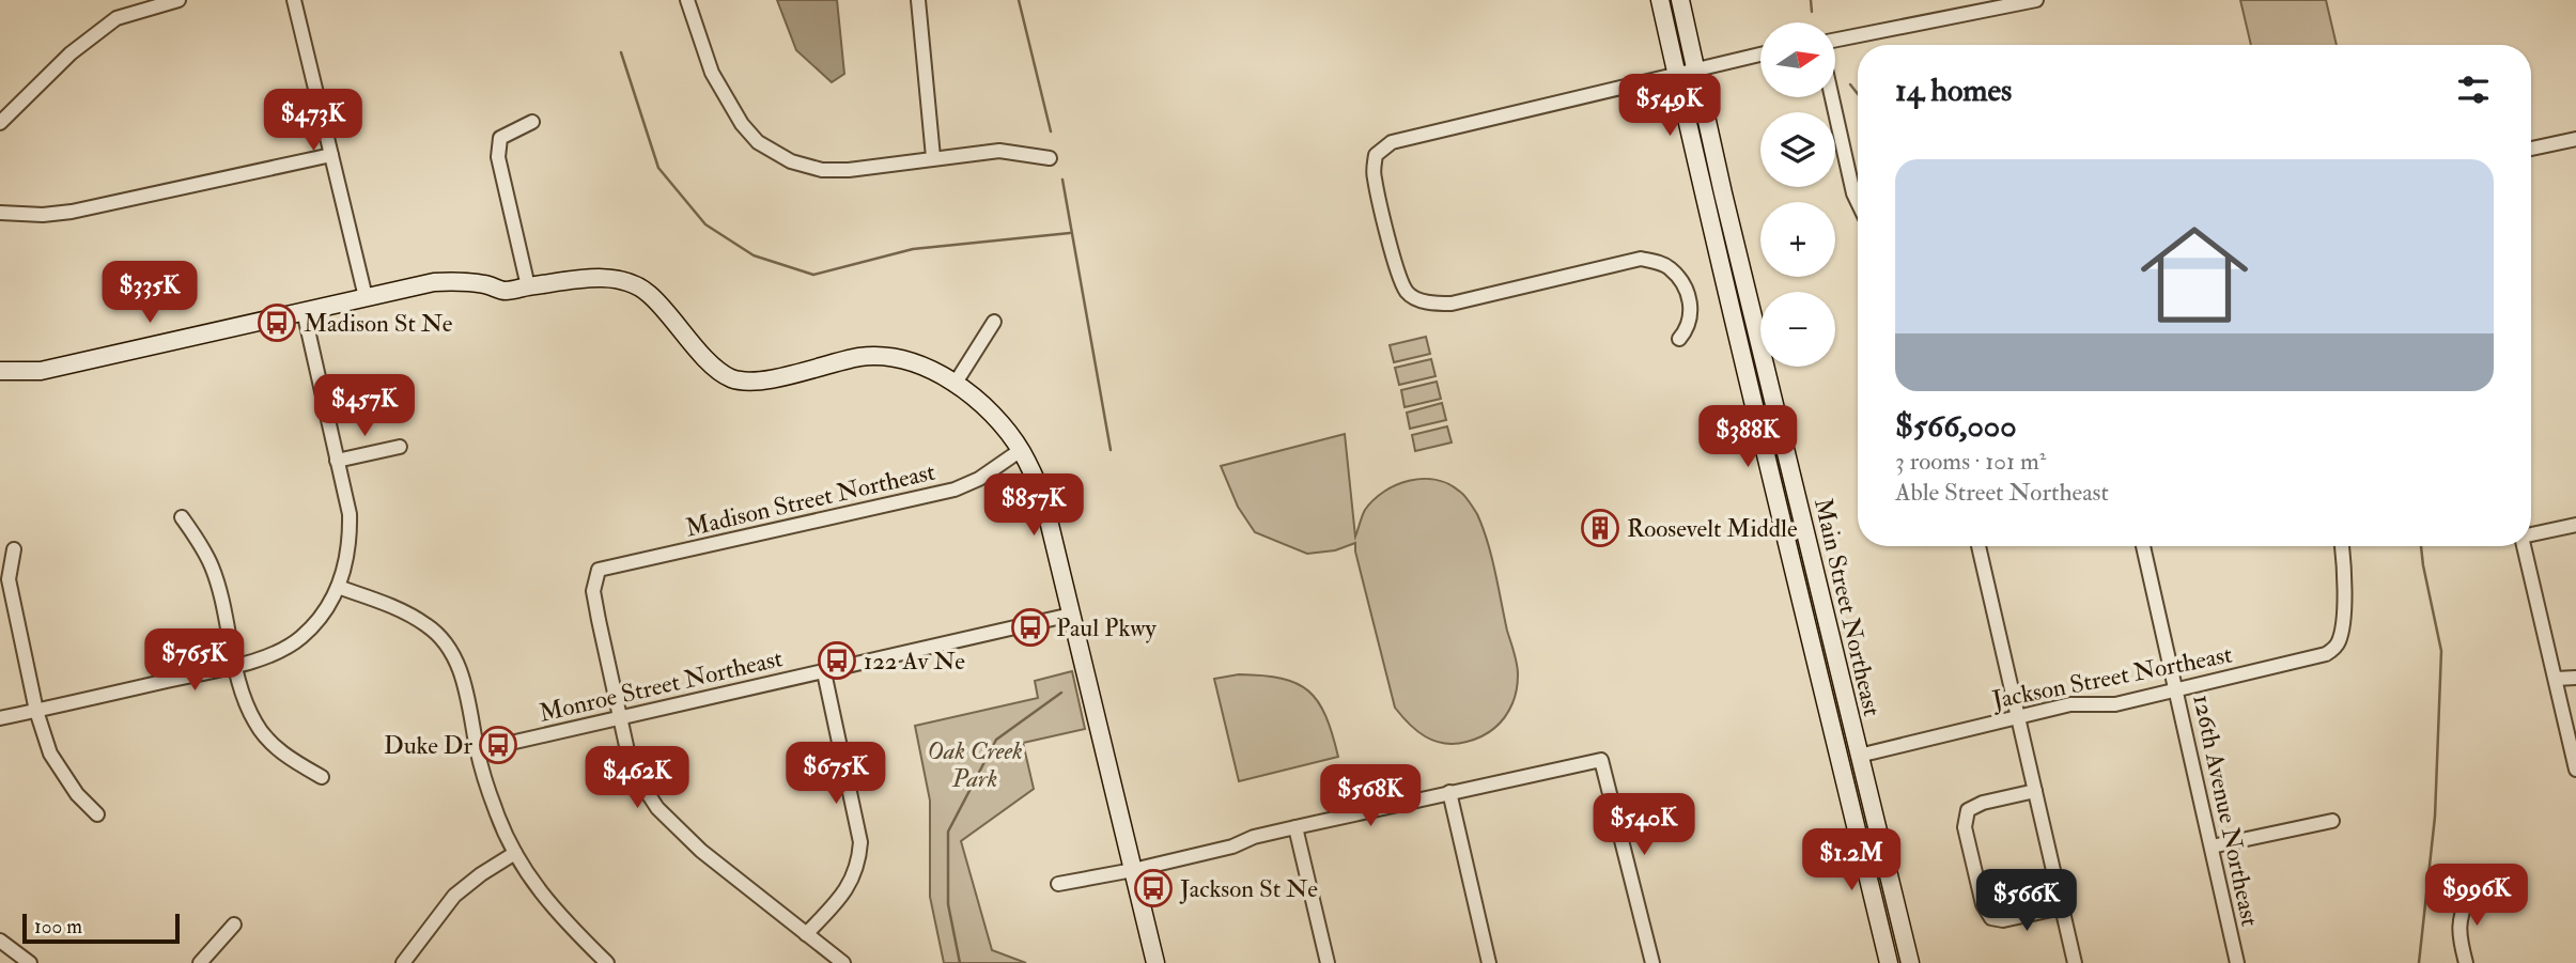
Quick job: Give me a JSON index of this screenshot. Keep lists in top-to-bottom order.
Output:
{
  "streets": {
    "main road": ["Main Street Northeast"],
    "street": [
      "Madison Street Northeast",
      "Jackson Street Northeast",
      "Monroe Street Northeast",
      "126th Avenue Northeast"
    ]
  },
  "crossings": [
    ["Madison Street Northeast", "Monroe Street Northeast"],
    ["Main Street Northeast", "Jackson Street Northeast"],
    ["Jackson Street Northeast", "126th Avenue Northeast"]
  ],
  "parks": ["Oak Creek Park"],
  "places": {
    "bus stop": [
      "Madison St Ne",
      "Paul Pkwy",
      "122 Av Ne",
      "Duke Dr",
      "Jackson St Ne"
    ],
    "building": ["Roosevelt Middle"]
  },
  "scale_bar": "100 m",
  "north": "right",
  "page": {
    "map_buttons": ["+", "−"],
    "heading": "14 homes",
    "price": [
      "$549K",
      "$473K",
      "$335K",
      "$457K",
      "$388K",
      "$857K",
      "$765K",
      "$675K",
      "$462K",
      "$568K",
      "$540K",
      "$1.2M",
      "$996K",
      "$566K"
    ],
    "list": [
      {
        "name": "$566,000",
        "note": "3 rooms · 101 m² · Able Street Northeast"
      }
    ],
    "scale": "100 m"
  }
}
